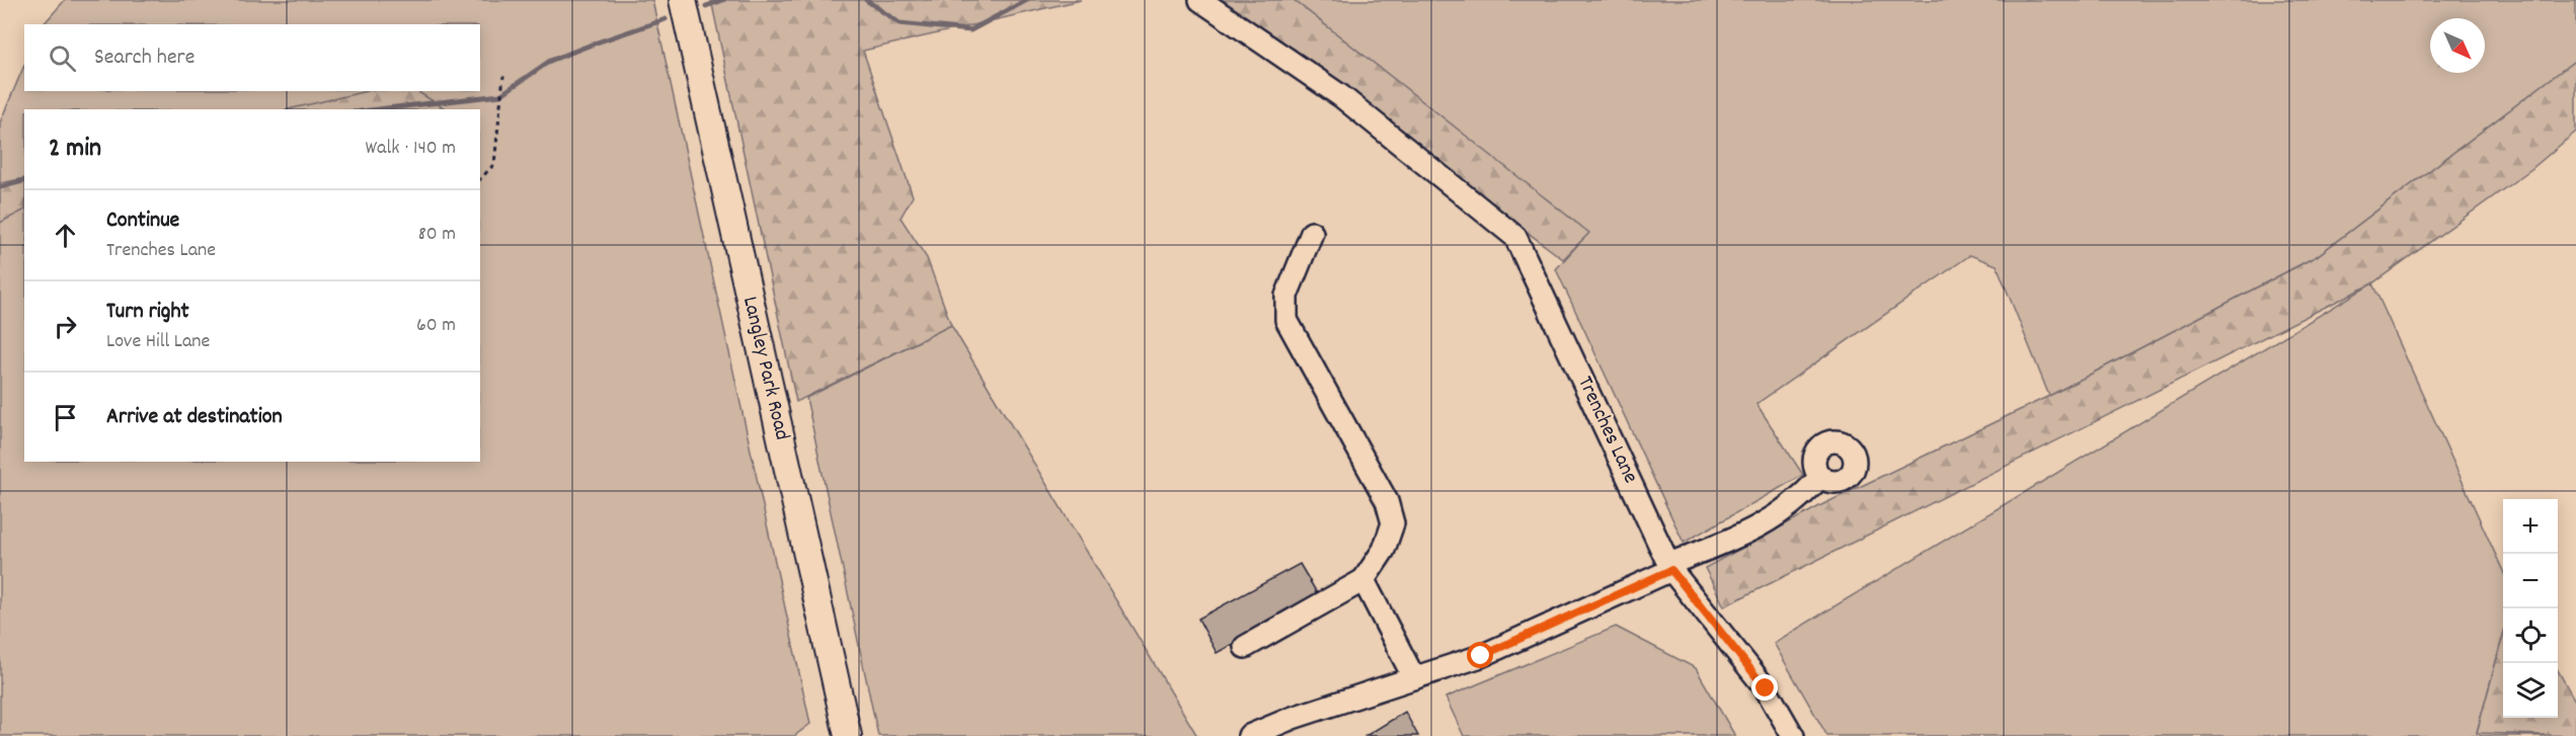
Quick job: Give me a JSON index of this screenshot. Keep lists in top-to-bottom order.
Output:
{
  "streets": {
    "main road": ["Langley Park Road"],
    "street": ["Trenches Lane"]
  },
  "north": "bottom right",
  "page": {
    "search": "Search here",
    "heading": ["2 min", "Walk · 140 m"],
    "list": [
      ["Continue", "Trenches Lane", "80 m"],
      ["Turn right", "Love Hill Lane", "60 m"],
      "Arrive at destination"
    ],
    "map_buttons": ["+", "−"]
  }
}
